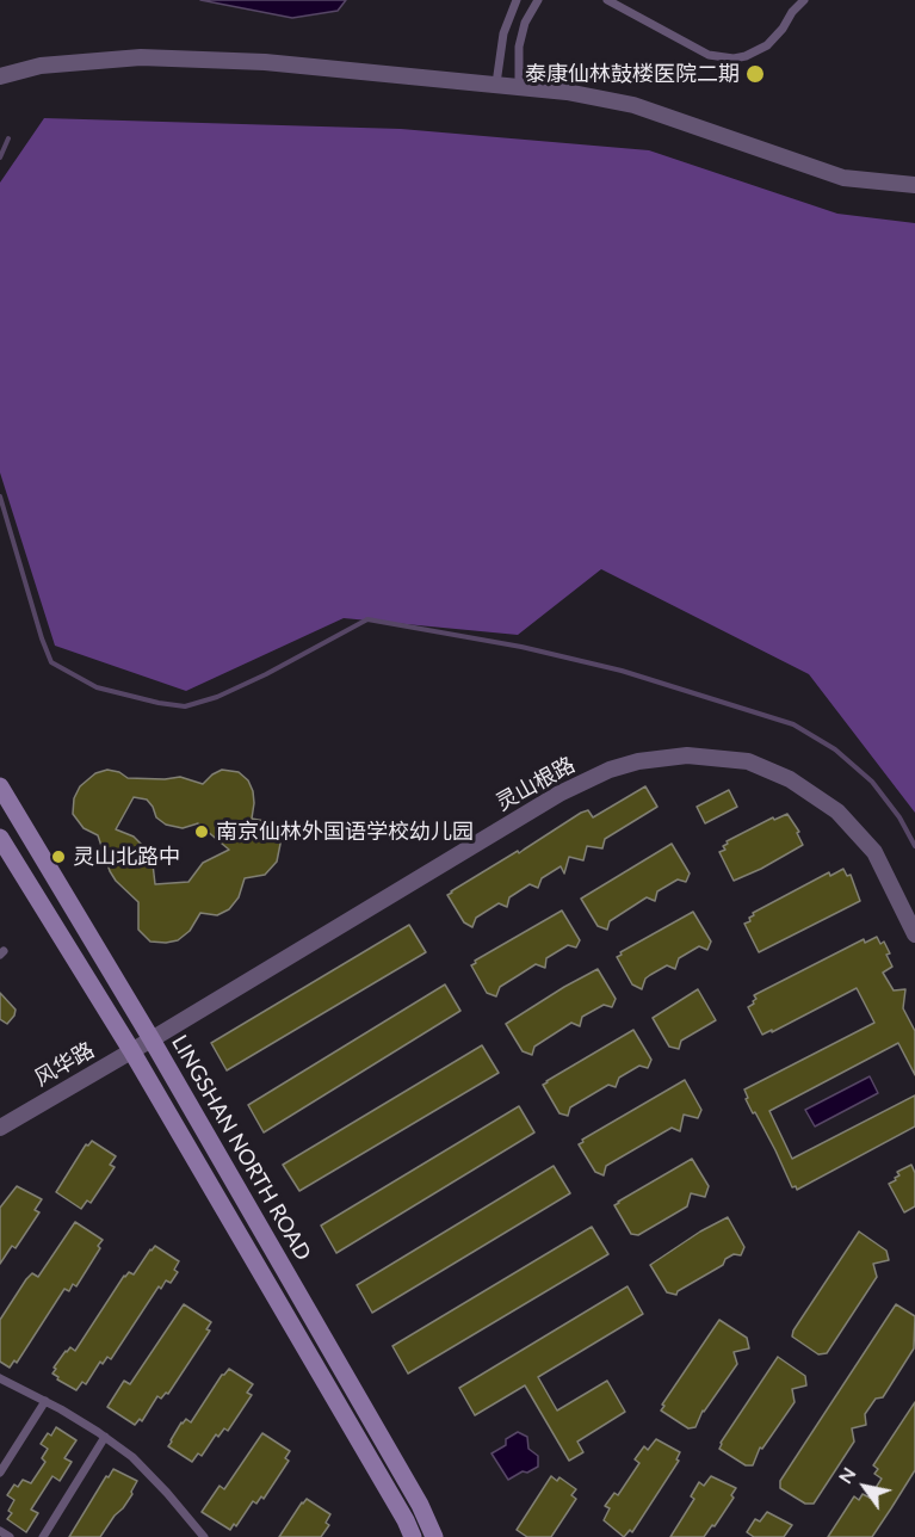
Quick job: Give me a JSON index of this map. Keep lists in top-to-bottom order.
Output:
{
  "streets": {
    "main road": ["LINGSHAN NORTH ROAD"],
    "street": ["灵山根路", "风华路"]
  },
  "crossings": [
    ["灵山根路", "风华路"],
    ["灵山根路", "LINGSHAN NORTH ROAD"],
    ["风华路", "LINGSHAN NORTH ROAD"]
  ],
  "places": ["泰康仙林鼓楼医院二期", "南京仙林外国语学校幼儿园", "灵山北路中"],
  "north": "top left"
}
